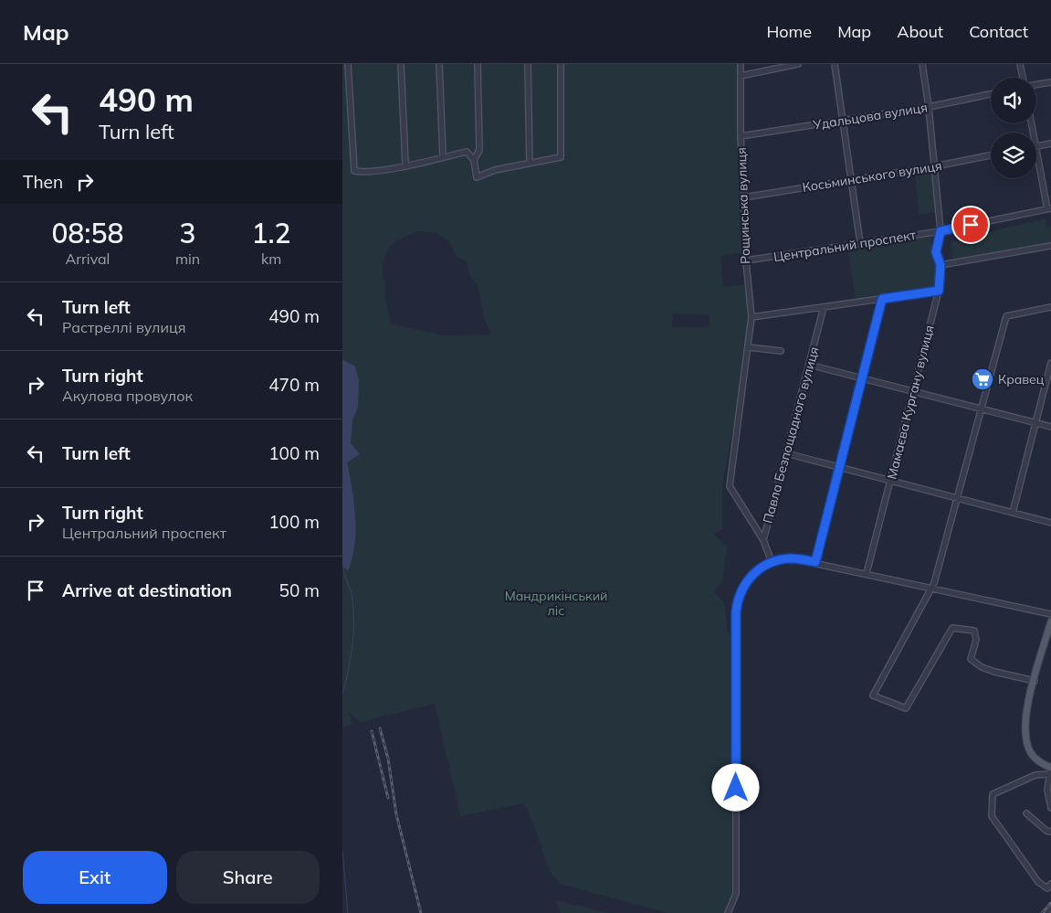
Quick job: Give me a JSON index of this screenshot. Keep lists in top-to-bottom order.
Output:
{
  "streets": {
    "street": [
      "Удальцова вулиця",
      "Косьминського вулиця",
      "Рощинська вулиця",
      "Центральний проспект",
      "Мамаєва Кургану вулиця",
      "Павла Безпощадного вулиця"
    ]
  },
  "crossings": [
    ["Удальцова вулиця", "Рощинська вулиця"],
    ["Удальцова вулиця", "Мамаєва Кургану вулиця"],
    ["Косьминського вулиця", "Рощинська вулиця"],
    ["Косьминського вулиця", "Мамаєва Кургану вулиця"],
    ["Рощинська вулиця", "Центральний проспект"],
    ["Рощинська вулиця", "Павла Безпощадного вулиця"],
    ["Центральний проспект", "Мамаєва Кургану вулиця"]
  ],
  "parks": ["Мандрикінський ліс"],
  "places": {
    "supermarket": ["Кравец"]
  },
  "page": {
    "header": "Map",
    "nav": [
      "Home",
      "Map",
      "About",
      "Contact"
    ],
    "turn": ["490 m", "Turn left"],
    "then": "Then",
    "eta": [
      "08:58",
      "Arrival",
      "3",
      "min",
      "1.2",
      "km"
    ],
    "list": [
      {
        "name": "Turn left",
        "note": "Растреллі вулиця",
        "value": "490 m"
      },
      {
        "name": "Turn right",
        "note": "Акулова провулок",
        "value": "470 m"
      },
      {
        "name": "Turn left",
        "value": "100 m"
      },
      {
        "name": "Turn right",
        "note": "Центральний проспект",
        "value": "100 m"
      },
      {
        "name": "Arrive at destination",
        "value": "50 m"
      }
    ],
    "buttons": ["Exit", "Share"]
  }
}
